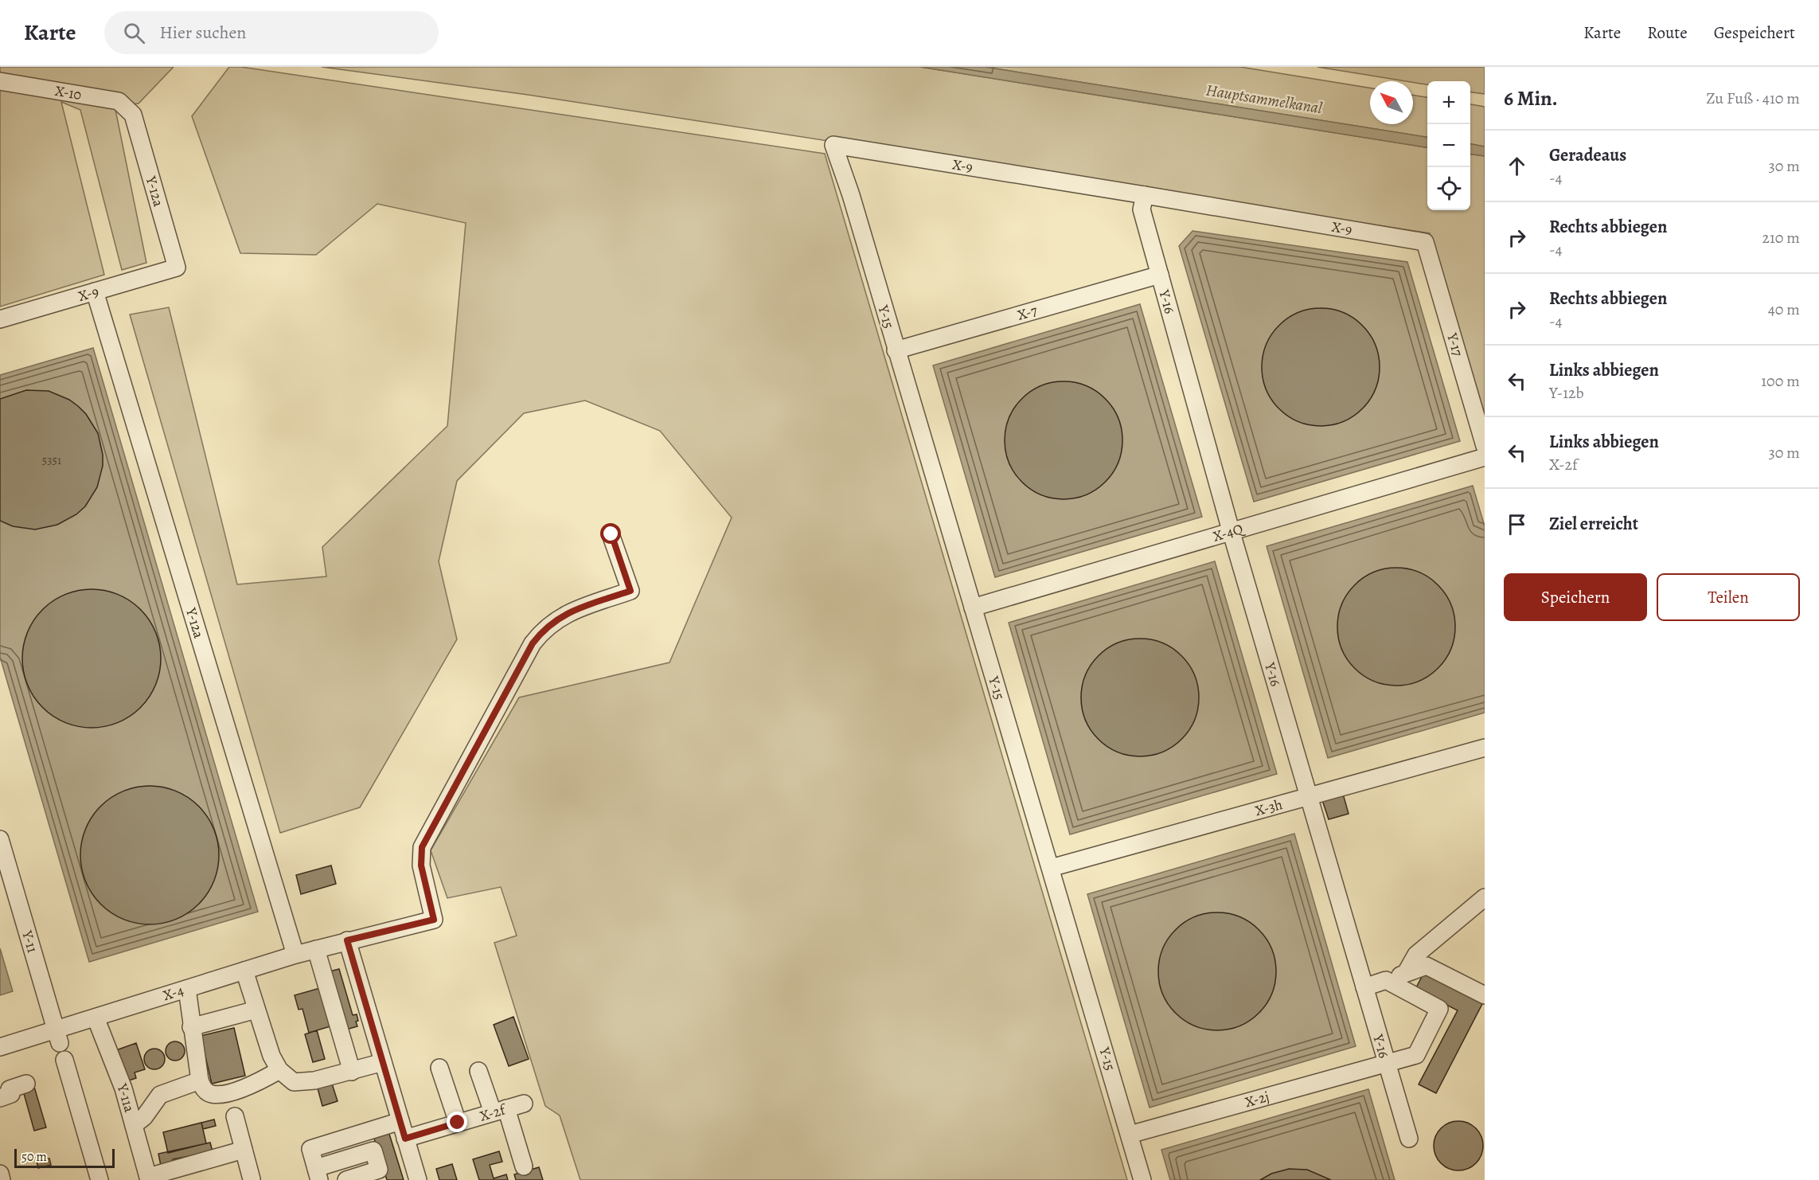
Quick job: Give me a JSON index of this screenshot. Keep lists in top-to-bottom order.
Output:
{
  "streets": {
    "street": [
      "X-10",
      "X-9",
      "Y-12a",
      "Y-16",
      "X-7",
      "Y-15",
      "Y-17",
      "X-4Q",
      "X-3h",
      "Y-11",
      "X-4",
      "Y-11a",
      "X-2j",
      "X-2f"
    ]
  },
  "crossings": [
    ["X-10", "Y-12a"],
    ["X-9", "Y-12a"],
    ["X-9", "Y-16"],
    ["X-9", "Y-15"],
    ["X-9", "Y-17"],
    ["Y-12a", "X-4"],
    ["Y-16", "X-7"],
    ["Y-16", "X-4Q"],
    ["Y-16", "X-3h"],
    ["Y-16", "X-2j"],
    ["X-7", "Y-15"],
    ["Y-15", "X-4Q"],
    ["Y-15", "X-3h"],
    ["Y-15", "X-2j"],
    ["Y-11", "X-4"],
    ["X-4", "Y-11a"]
  ],
  "water": ["Hauptsammelkanal"],
  "house_numbers": ["5351"],
  "scale_bar": "50 m",
  "north": "top left",
  "page": {
    "header": "Karte",
    "search": "Hier suchen",
    "nav": ["Karte", "Route", "Gespeichert"],
    "heading": ["6 Min.", "Zu Fuß · 410 m"],
    "map_buttons": ["+", "−"],
    "list": [
      ["Geradeaus", "-4", "30 m"],
      ["Rechts abbiegen", "-4", "210 m"],
      ["Rechts abbiegen", "-4", "40 m"],
      ["Links abbiegen", "Y-12b", "100 m"],
      ["Links abbiegen", "X-2f", "30 m"],
      "Ziel erreicht"
    ],
    "buttons": ["Speichern", "Teilen"],
    "scale": "50 m"
  }
}
